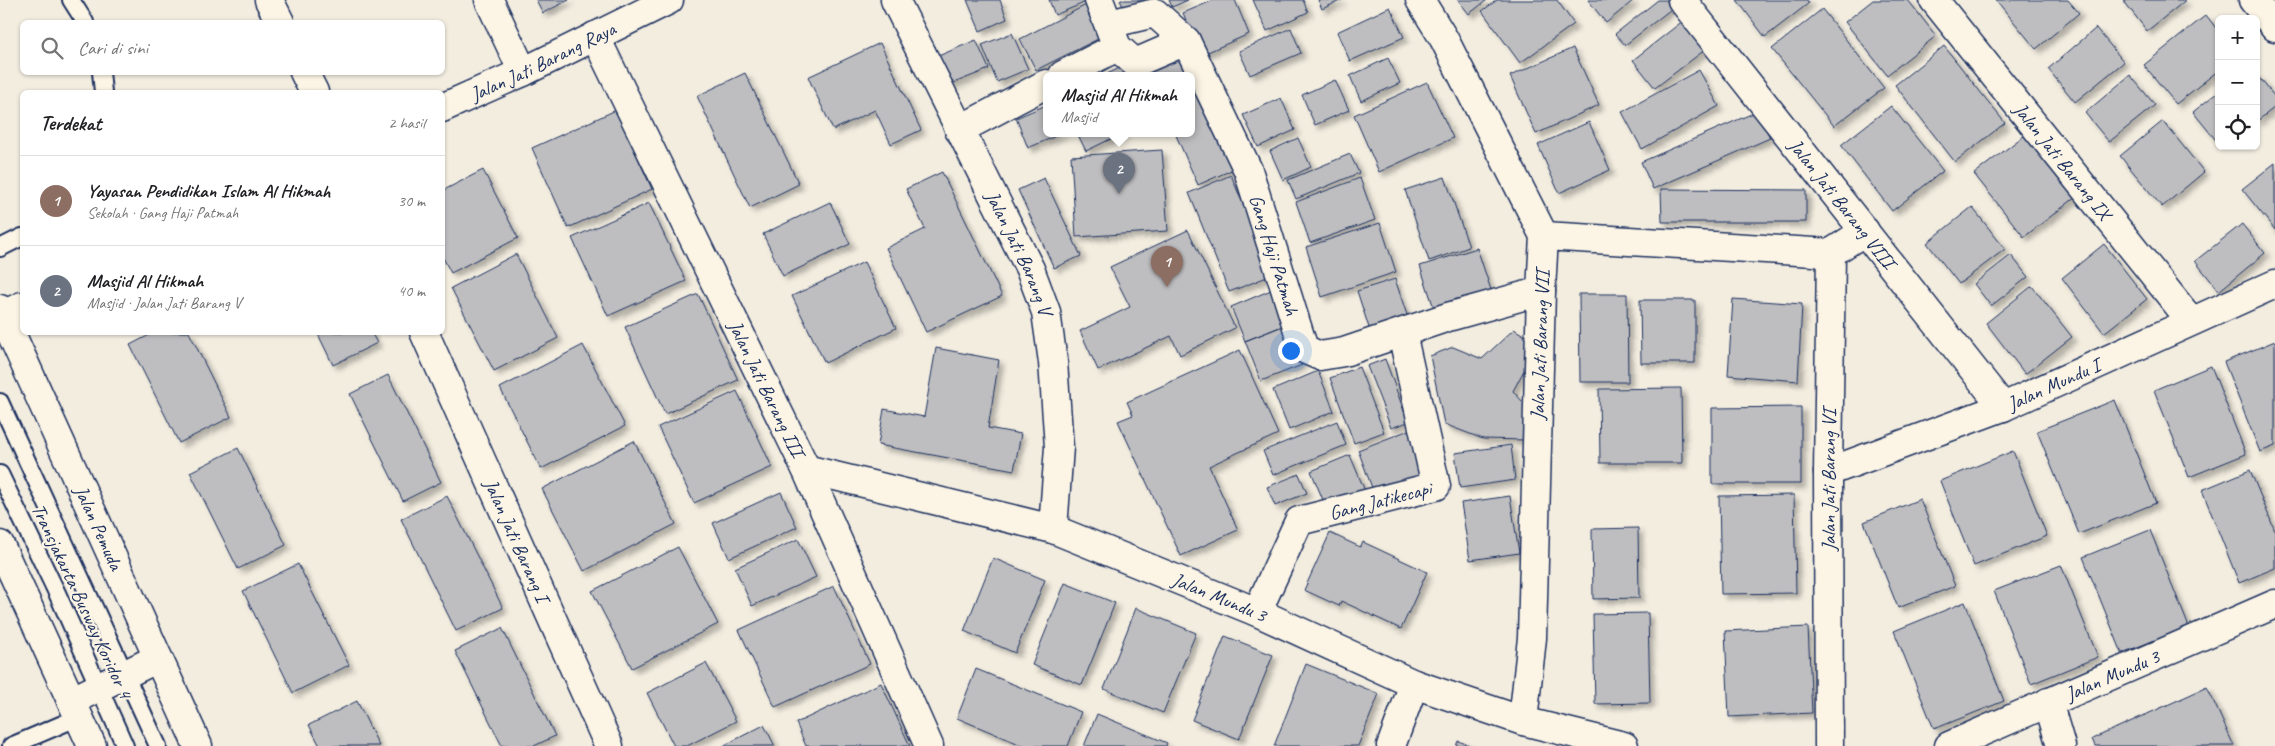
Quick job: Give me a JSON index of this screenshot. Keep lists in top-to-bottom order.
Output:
{
  "streets": {
    "street": [
      "Jalan Jati Barang Raya",
      "Jalan Jati Barang IX",
      "Jalan Jati Barang VIII",
      "Jalan Jati Barang V",
      "Gang Haji Patmah",
      "Jalan Jati Barang VII",
      "Jalan Mundu I",
      "Jalan Jati Barang III",
      "Jalan Jati Barang VI",
      "Gang Jatikecapi",
      "Jalan Pemuda",
      "Jalan Jati Barang I",
      "Jalan Mundu 3"
    ],
    "lane": ["Transjakarta Busway Koridor 4"]
  },
  "crossings": [
    ["Jalan Jati Barang Raya", "Jalan Jati Barang III"],
    ["Jalan Jati Barang IX", "Jalan Mundu I"],
    ["Jalan Jati Barang VIII", "Jalan Mundu I"],
    ["Jalan Jati Barang V", "Jalan Mundu 3"],
    ["Gang Haji Patmah", "Jalan Jati Barang VII"],
    ["Gang Haji Patmah", "Gang Jatikecapi"],
    ["Jalan Jati Barang VII", "Jalan Mundu 3"],
    ["Jalan Mundu I", "Jalan Jati Barang VI"],
    ["Jalan Jati Barang III", "Jalan Mundu 3"],
    ["Gang Jatikecapi", "Jalan Mundu 3"]
  ],
  "page": {
    "map_buttons": ["+", "−"],
    "search": "Cari di sini",
    "popup": ["Masjid Al Hikmah", "Masjid"],
    "heading": ["Terdekat", "2 hasil"],
    "pins": ["2", "1"],
    "list": [
      {
        "mark": "1",
        "name": "Yayasan Pendidikan Islam Al Hikmah",
        "note": "Sekolah · Gang Haji Patmah",
        "value": "30 m"
      },
      {
        "mark": "2",
        "name": "Masjid Al Hikmah",
        "note": "Masjid · Jalan Jati Barang V",
        "value": "40 m"
      }
    ]
  }
}
